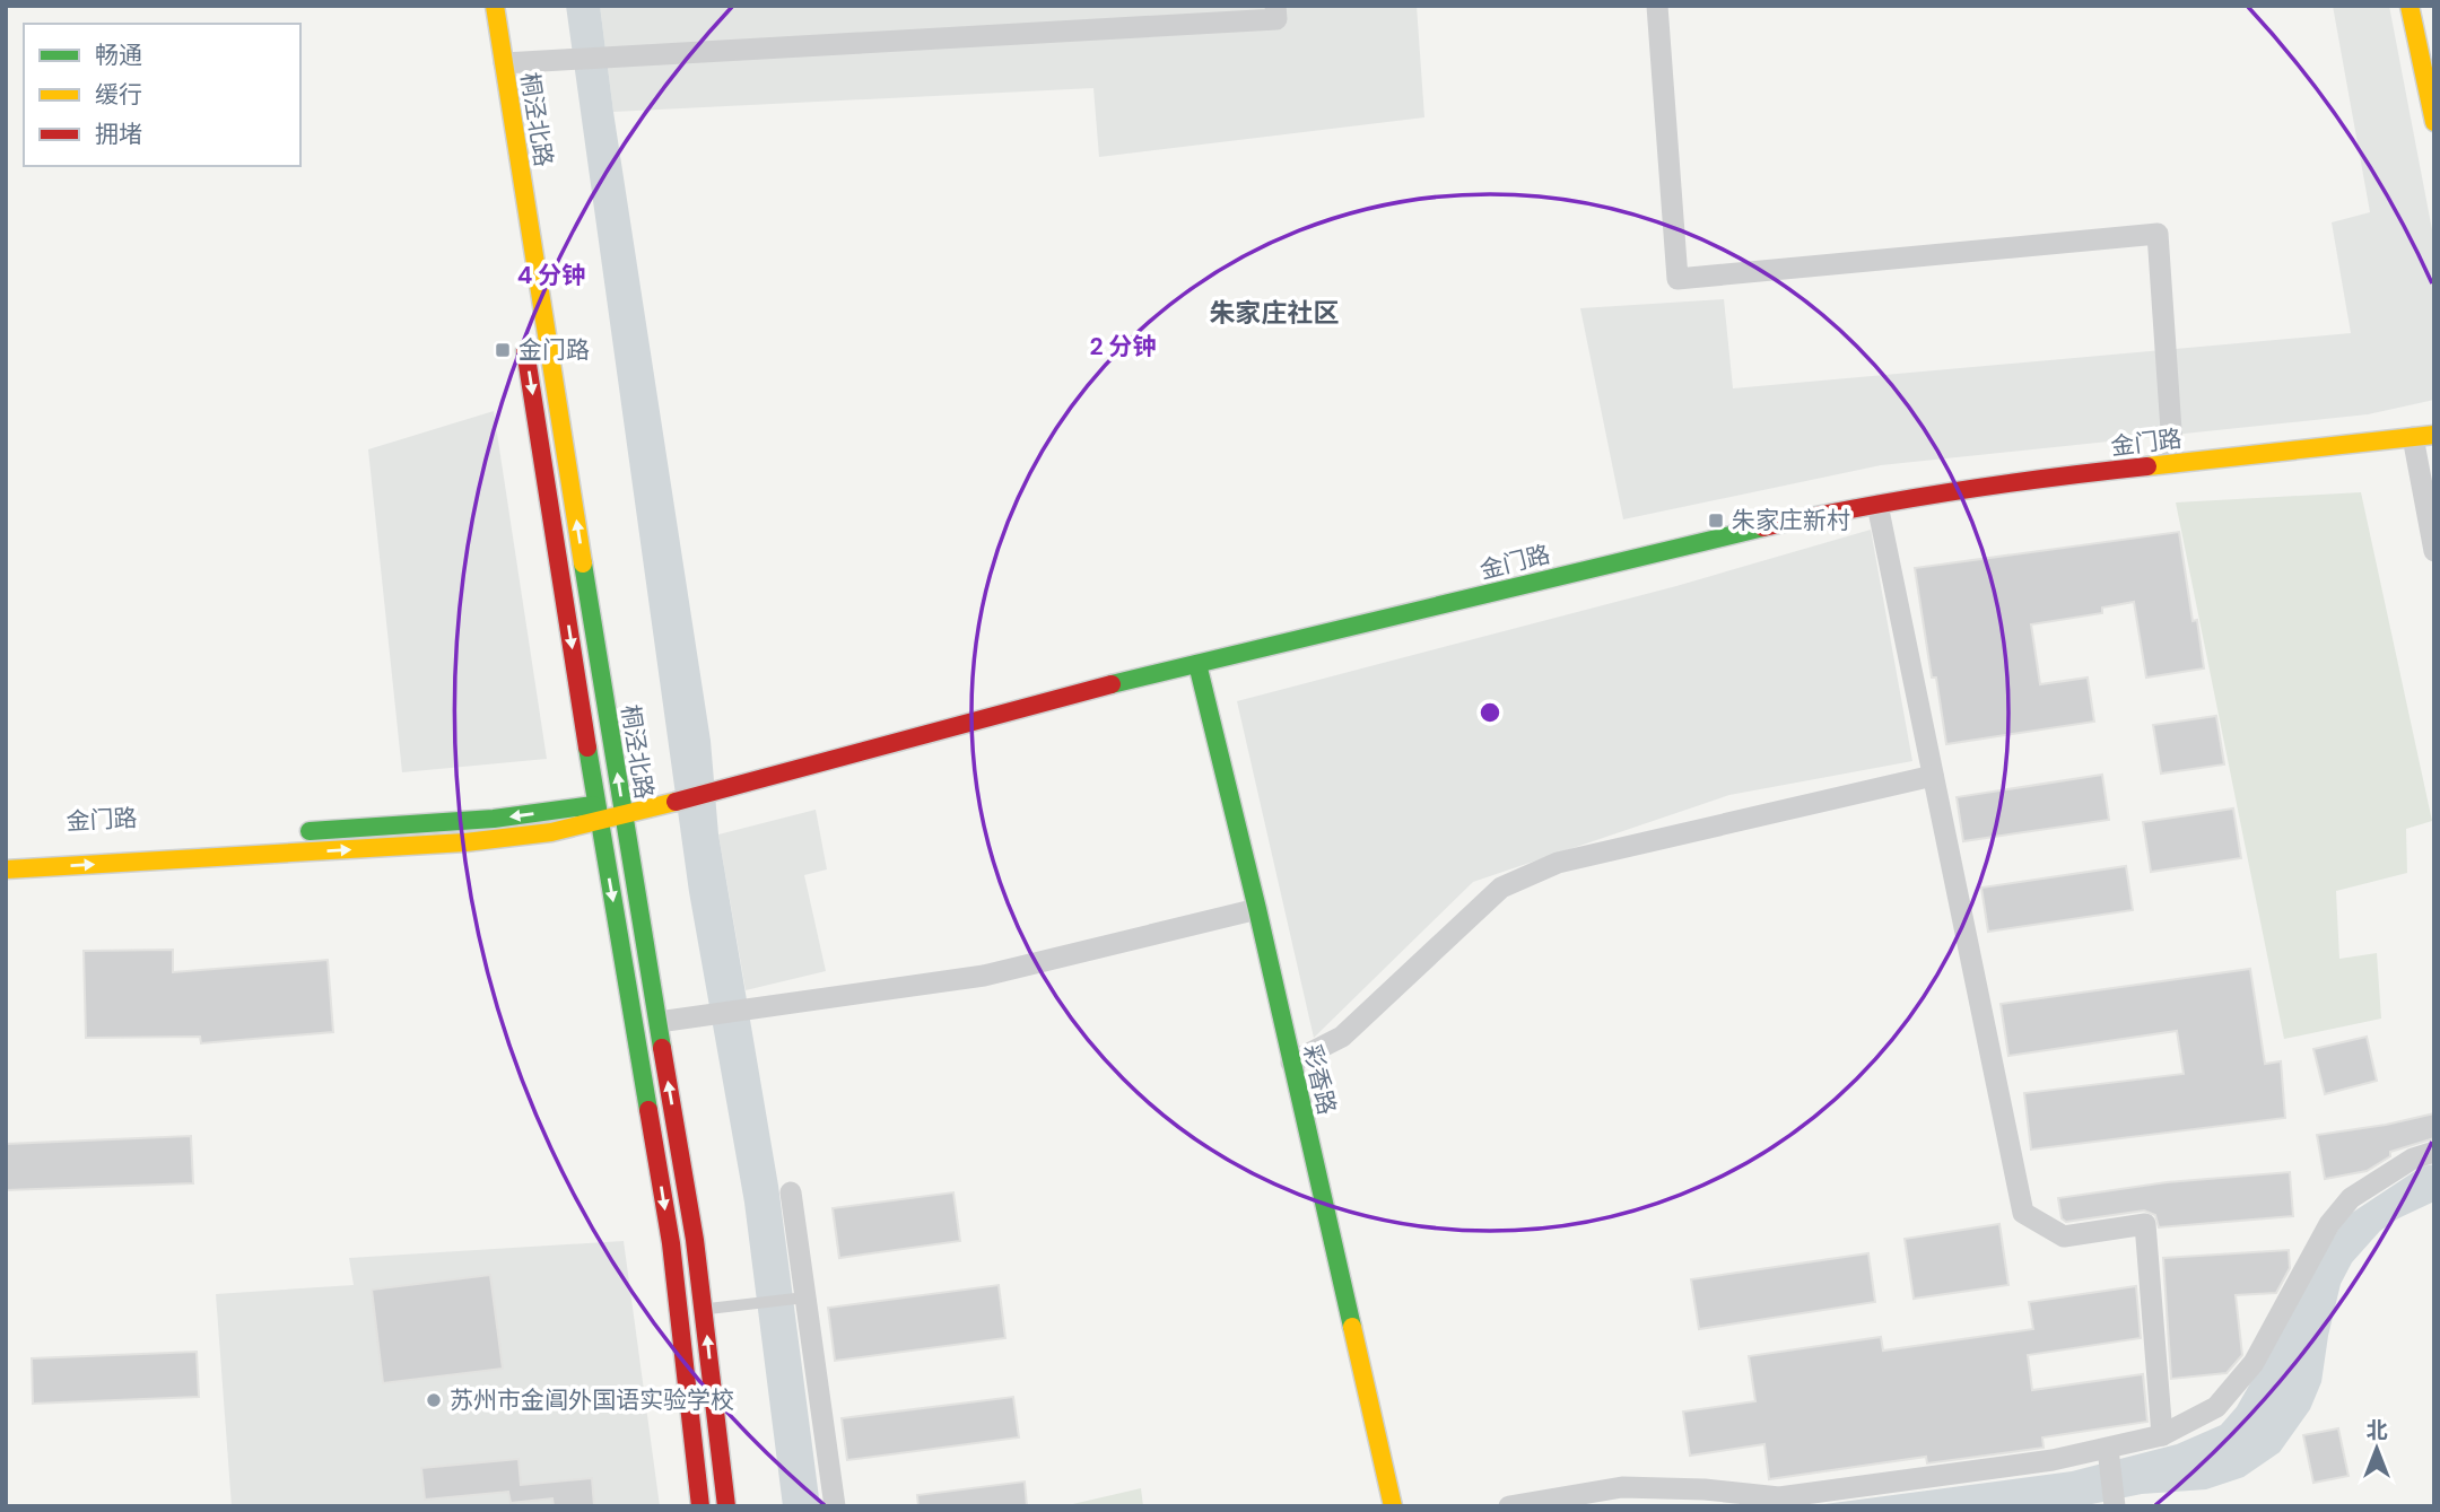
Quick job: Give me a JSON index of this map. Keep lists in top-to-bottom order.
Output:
{
  "streets": {
    "main road": ["桐泾北路", "金门路", "彩香路"]
  },
  "crossings": [
    ["桐泾北路", "金门路"],
    ["金门路", "彩香路"]
  ],
  "districts": ["朱家庄社区"],
  "places": {
    "transit": ["金门路", "朱家庄新村"],
    "other": ["苏州市金阊外国语实验学校"]
  },
  "legend": ["畅通", "缓行", "拥堵"],
  "north": "top",
  "rings": ["4 分钟", "2 分钟"]
}
